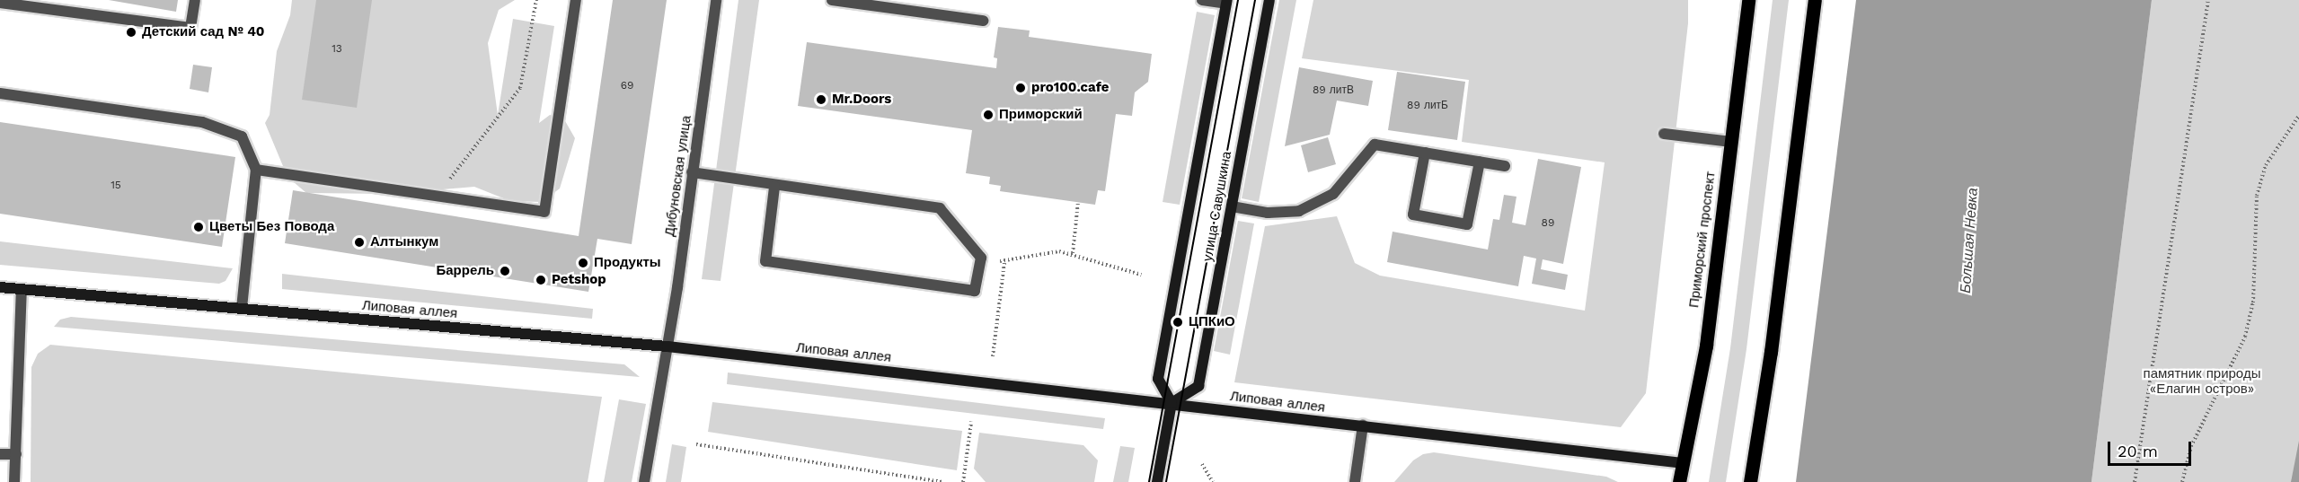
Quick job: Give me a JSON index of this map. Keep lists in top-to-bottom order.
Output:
{
  "streets": {
    "main road": ["улица Савушкина", "Приморский проспект", "Липовая аллея"],
    "street": ["Дибуновская улица"]
  },
  "crossings": [
    ["Дибуновская улица", "Липовая аллея"],
    ["улица Савушкина", "Липовая аллея"],
    ["Приморский проспект", "Липовая аллея"]
  ],
  "water": ["Большая Невка"],
  "parks": ["памятник природы «Елагин остров»"],
  "places": [
    "Детский сад № 40",
    "pro100.cafe",
    "Mr.Doors",
    "Приморский",
    "Цветы Без Повода",
    "Алтынкум",
    "Продукты",
    "Баррель",
    "Petshop",
    "ЦПКиО"
  ],
  "house_numbers": [
    "13",
    "69",
    "89 литВ",
    "89 литБ",
    "15",
    "89"
  ],
  "scale_bar": "20 m"
}
